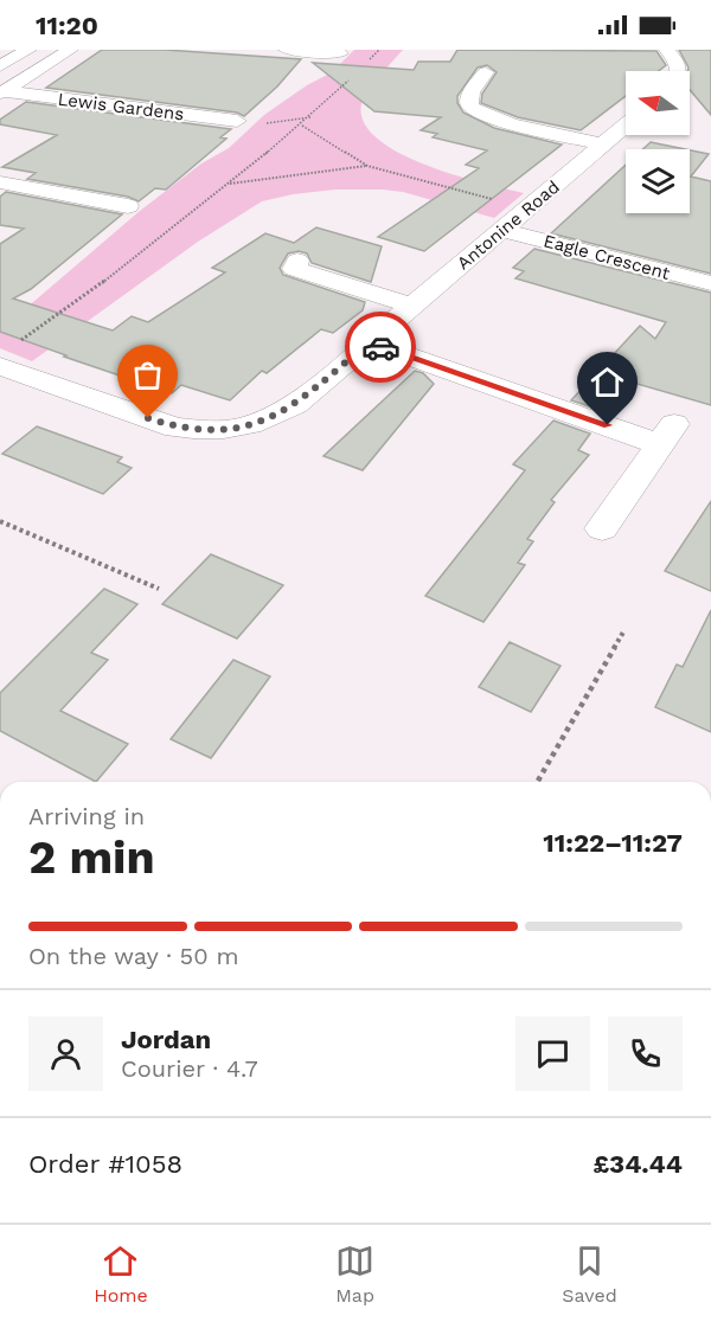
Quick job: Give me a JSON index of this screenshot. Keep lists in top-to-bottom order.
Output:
{
  "streets": {
    "street": ["Lewis Gardens", "Antonine Road", "Eagle Crescent"]
  },
  "crossings": [
    ["Antonine Road", "Eagle Crescent"]
  ],
  "north": "left",
  "page": {
    "status": "11:20",
    "heading": ["2 min", "Arriving in", "11:22–11:27"],
    "panel": [
      "Jordan",
      "Courier · 4.7",
      "Order #1058",
      "£34.44"
    ],
    "bar": "On the way · 50 m",
    "tabs": ["Home", "Map", "Saved"]
  }
}
